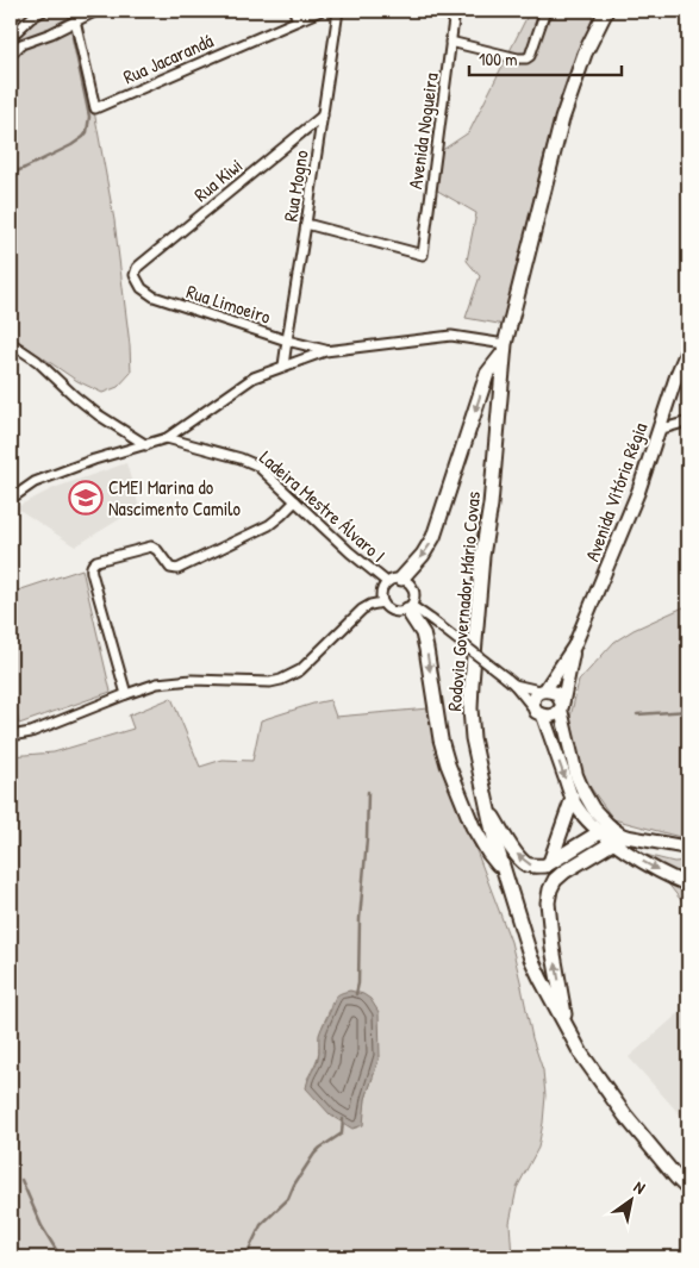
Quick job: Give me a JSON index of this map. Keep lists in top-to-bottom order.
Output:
{
  "streets": {
    "main road": ["Rodovia Governador Mário Covas"],
    "street": [
      "Rua Jacarandá",
      "Avenida Nogueira",
      "Rua Kiwi",
      "Rua Mogno",
      "Rua Limoeiro",
      "Avenida Vitória Régia",
      "Ladeira Mestre Álvaro I"
    ]
  },
  "crossings": [
    ["Avenida Nogueira", "Rua Mogno"],
    ["Rua Kiwi", "Rua Mogno"],
    ["Rua Kiwi", "Rua Limoeiro"],
    ["Rua Mogno", "Rua Limoeiro"]
  ],
  "places": {
    "school or university": ["CMEI Marina do Nascimento Camilo"]
  },
  "scale_bar": "100 m",
  "north": "top right"
}
